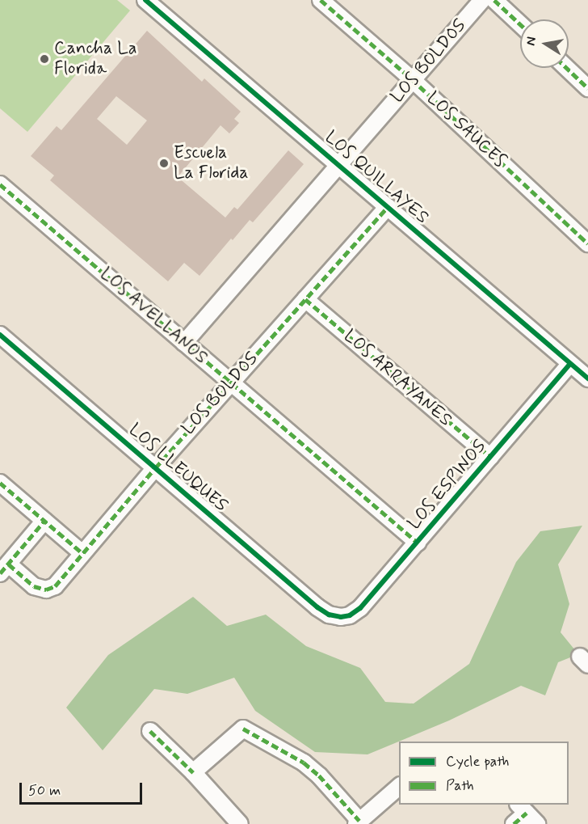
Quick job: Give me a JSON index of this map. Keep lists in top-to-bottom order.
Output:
{
  "streets": {
    "street": [
      "LOS BOLDOS",
      "LOS SAUCES",
      "LOS QUILLAYES",
      "LOS AVELLANOS",
      "LOS ARRAYANES",
      "LOS LLEUQUES",
      "LOS ESPINOS"
    ]
  },
  "crossings": [
    ["LOS BOLDOS", "LOS SAUCES"],
    ["LOS BOLDOS", "LOS QUILLAYES"],
    ["LOS BOLDOS", "LOS AVELLANOS"],
    ["LOS BOLDOS", "LOS ARRAYANES"],
    ["LOS BOLDOS", "LOS LLEUQUES"],
    ["LOS QUILLAYES", "LOS ESPINOS"],
    ["LOS AVELLANOS", "LOS ESPINOS"],
    ["LOS ARRAYANES", "LOS ESPINOS"],
    ["LOS LLEUQUES", "LOS ESPINOS"]
  ],
  "places": ["Cancha La Florida", "Escuela La Florida"],
  "legend": ["Cycle path", "Path"],
  "scale_bar": "50 m",
  "north": "left"
}
